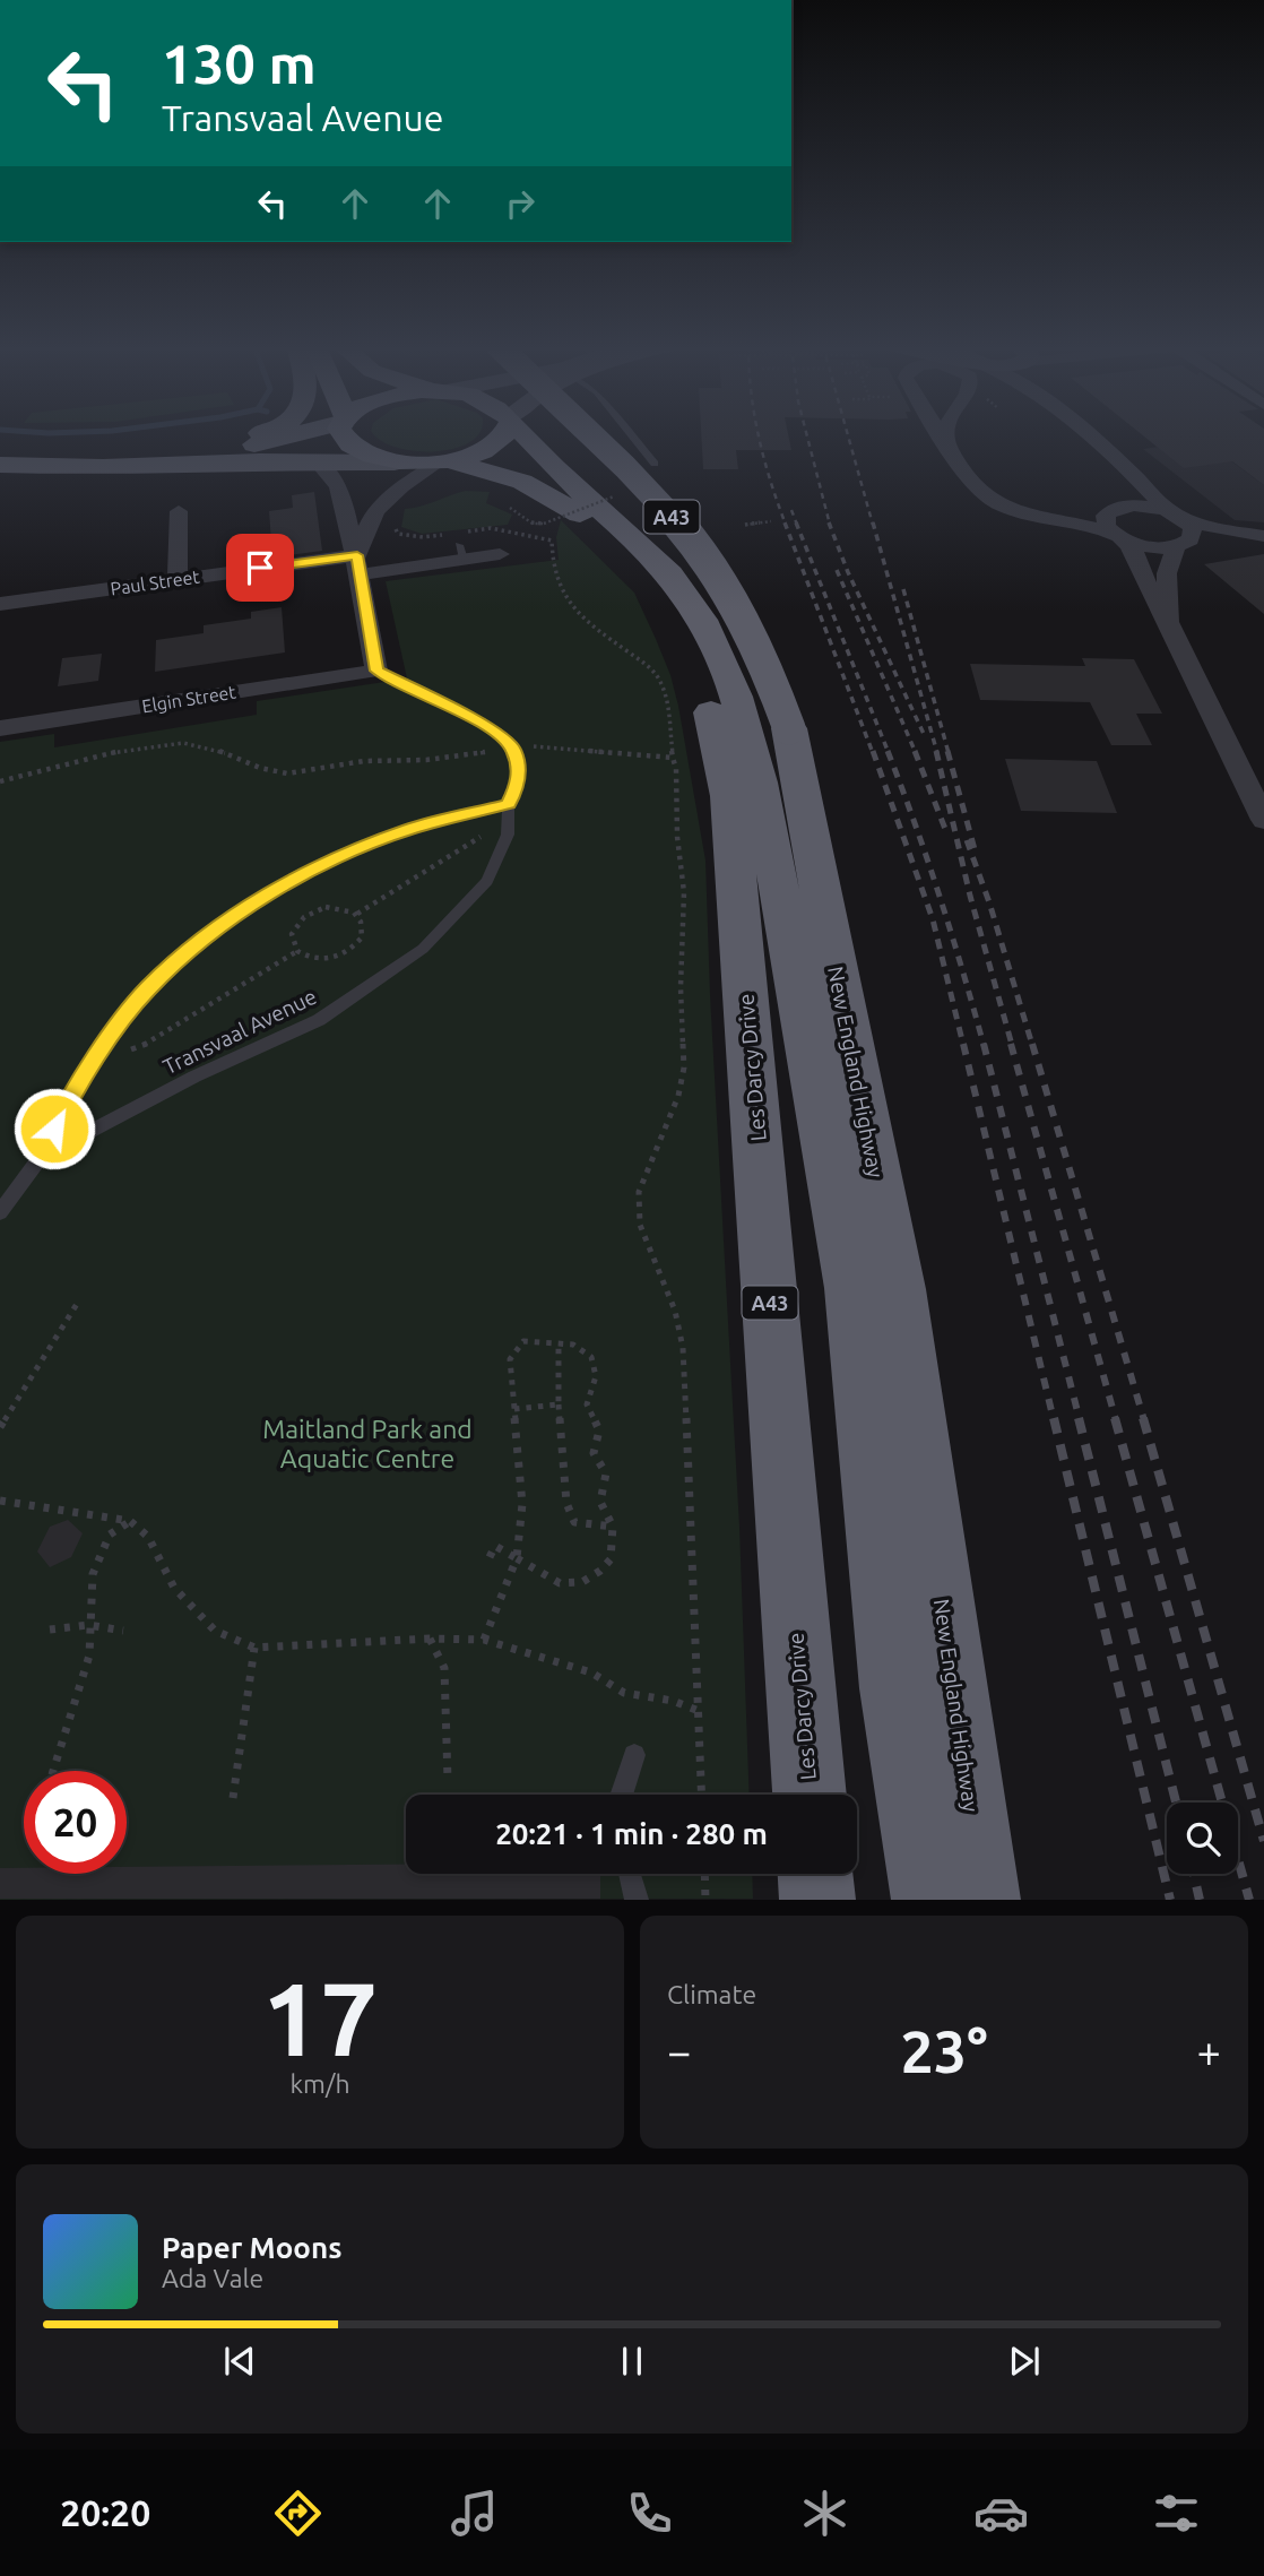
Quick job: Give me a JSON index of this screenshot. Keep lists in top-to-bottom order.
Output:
{
  "streets": {
    "highway": ["A43", "Les Darcy Drive", "New England Highway"],
    "street": ["Paul Street", "Elgin Street"],
    "lane": ["Transvaal Avenue"]
  },
  "crossings": [
    ["A43", "Les Darcy Drive"]
  ],
  "parks": ["Maitland Park and Aquatic Centre"],
  "page": {
    "turn": ["130 m", "Transvaal Avenue"],
    "limit": "20",
    "trip": "20:21 · 1 min · 280 m",
    "tile": [
      ["17", "km/h"],
      "Climate"
    ],
    "heat": ["−", "23°", "+"],
    "song": ["Paper Moons", "Ada Vale"],
    "tabs": "20:20"
  }
}
